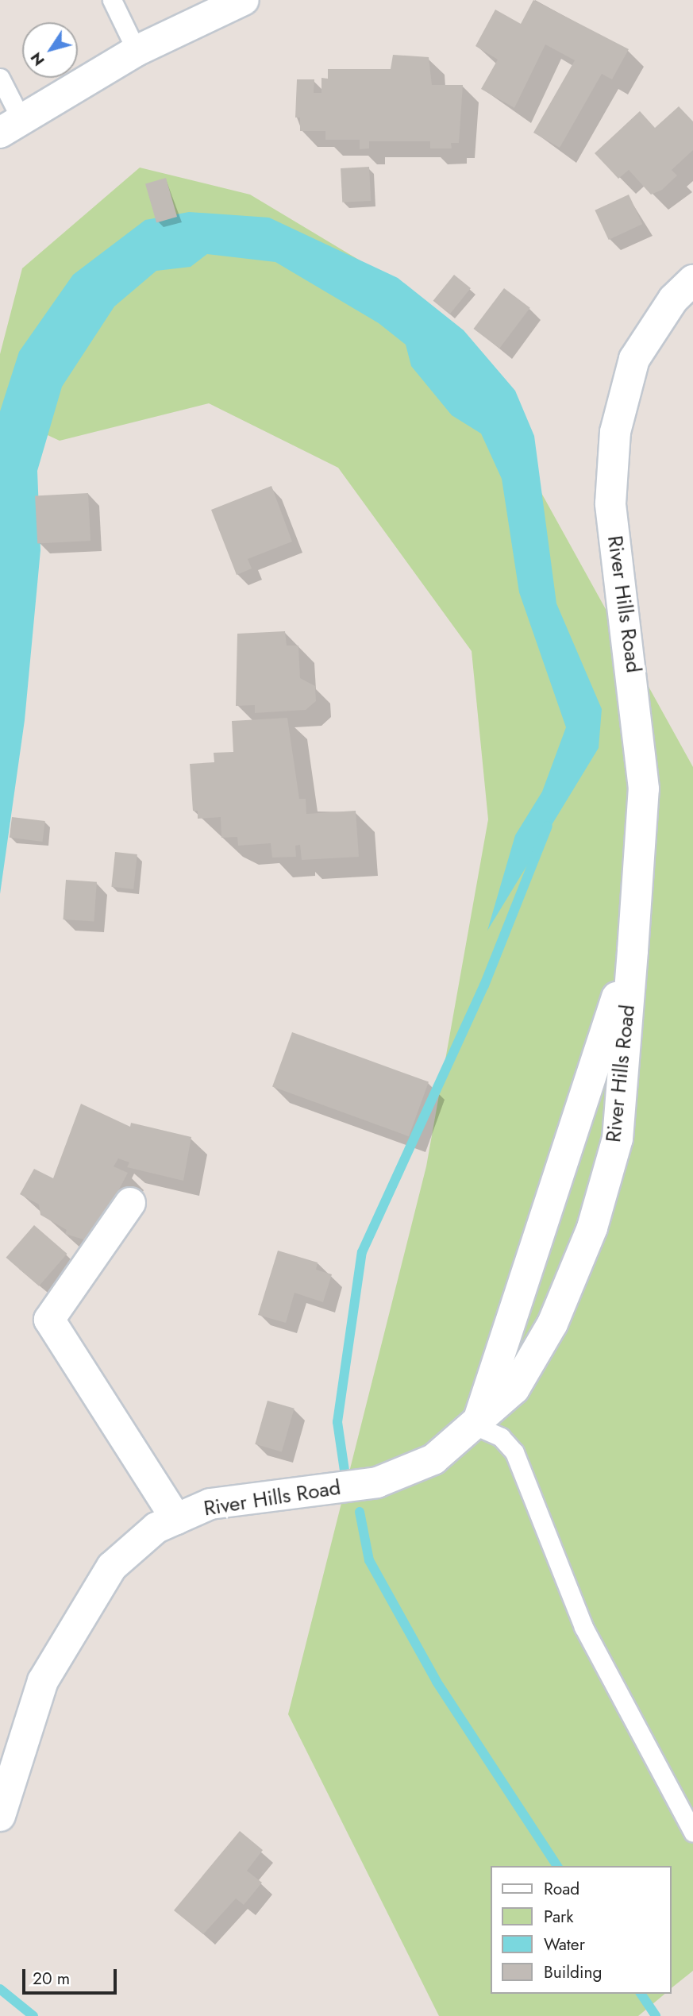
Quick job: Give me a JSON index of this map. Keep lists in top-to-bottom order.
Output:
{
  "streets": {
    "street": ["River Hills Road"]
  },
  "legend": [
    "Road",
    "Park",
    "Water",
    "Building"
  ],
  "scale_bar": "20 m",
  "north": "bottom left"
}
